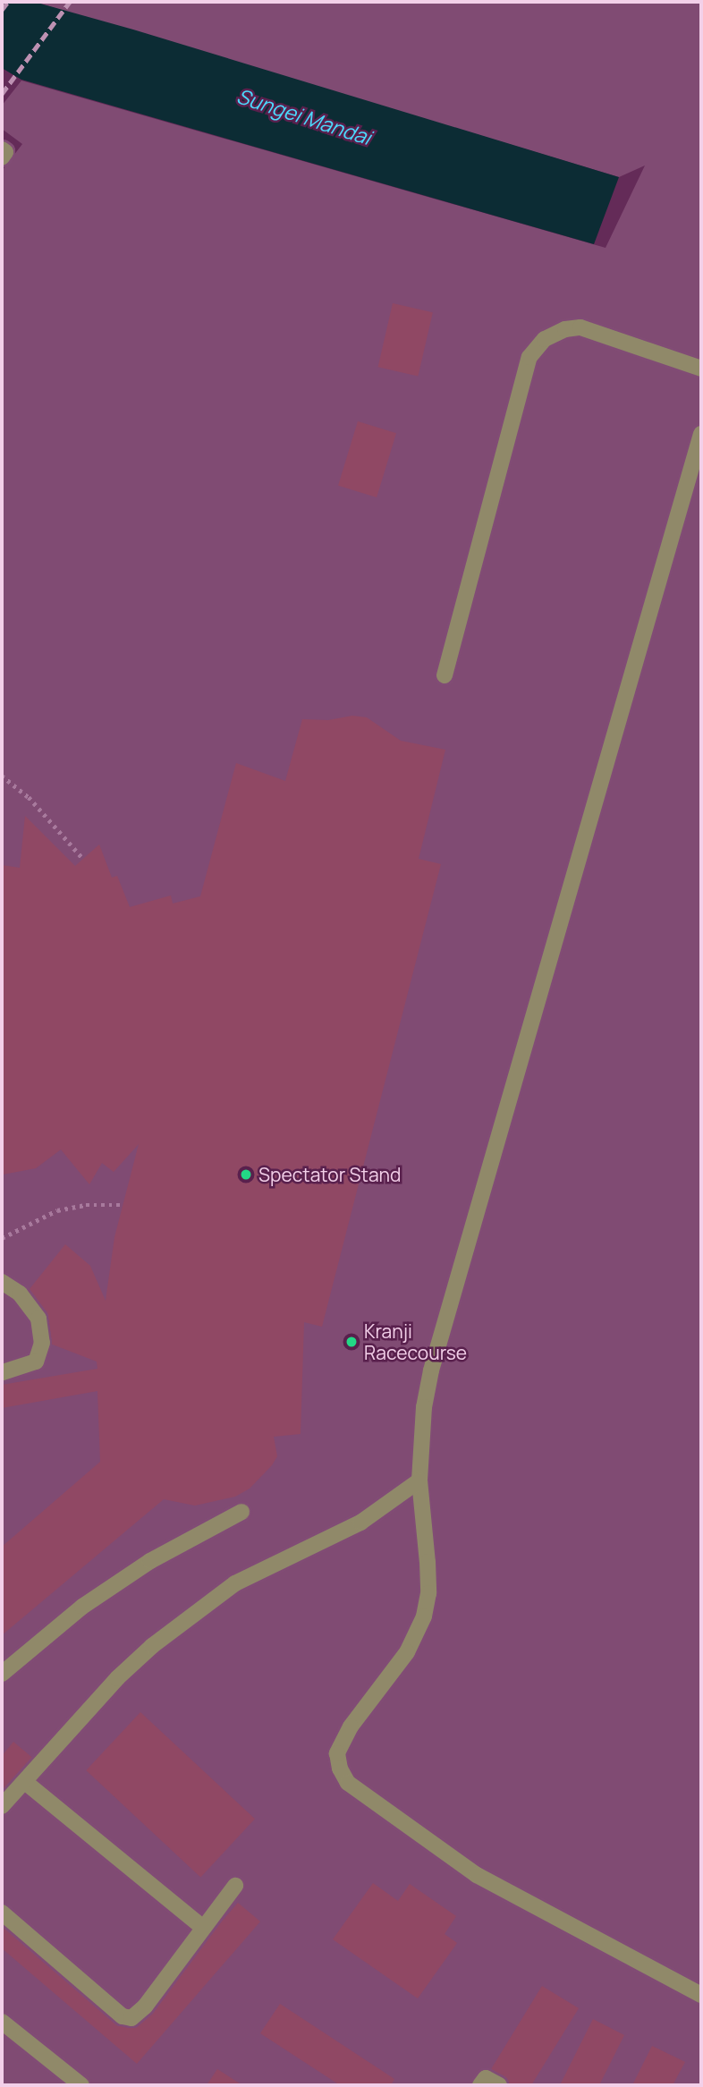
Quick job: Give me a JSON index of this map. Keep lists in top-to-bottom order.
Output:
{
  "water": ["Sungei Mandai"],
  "places": ["Spectator Stand", "Kranji Racecourse"]
}
